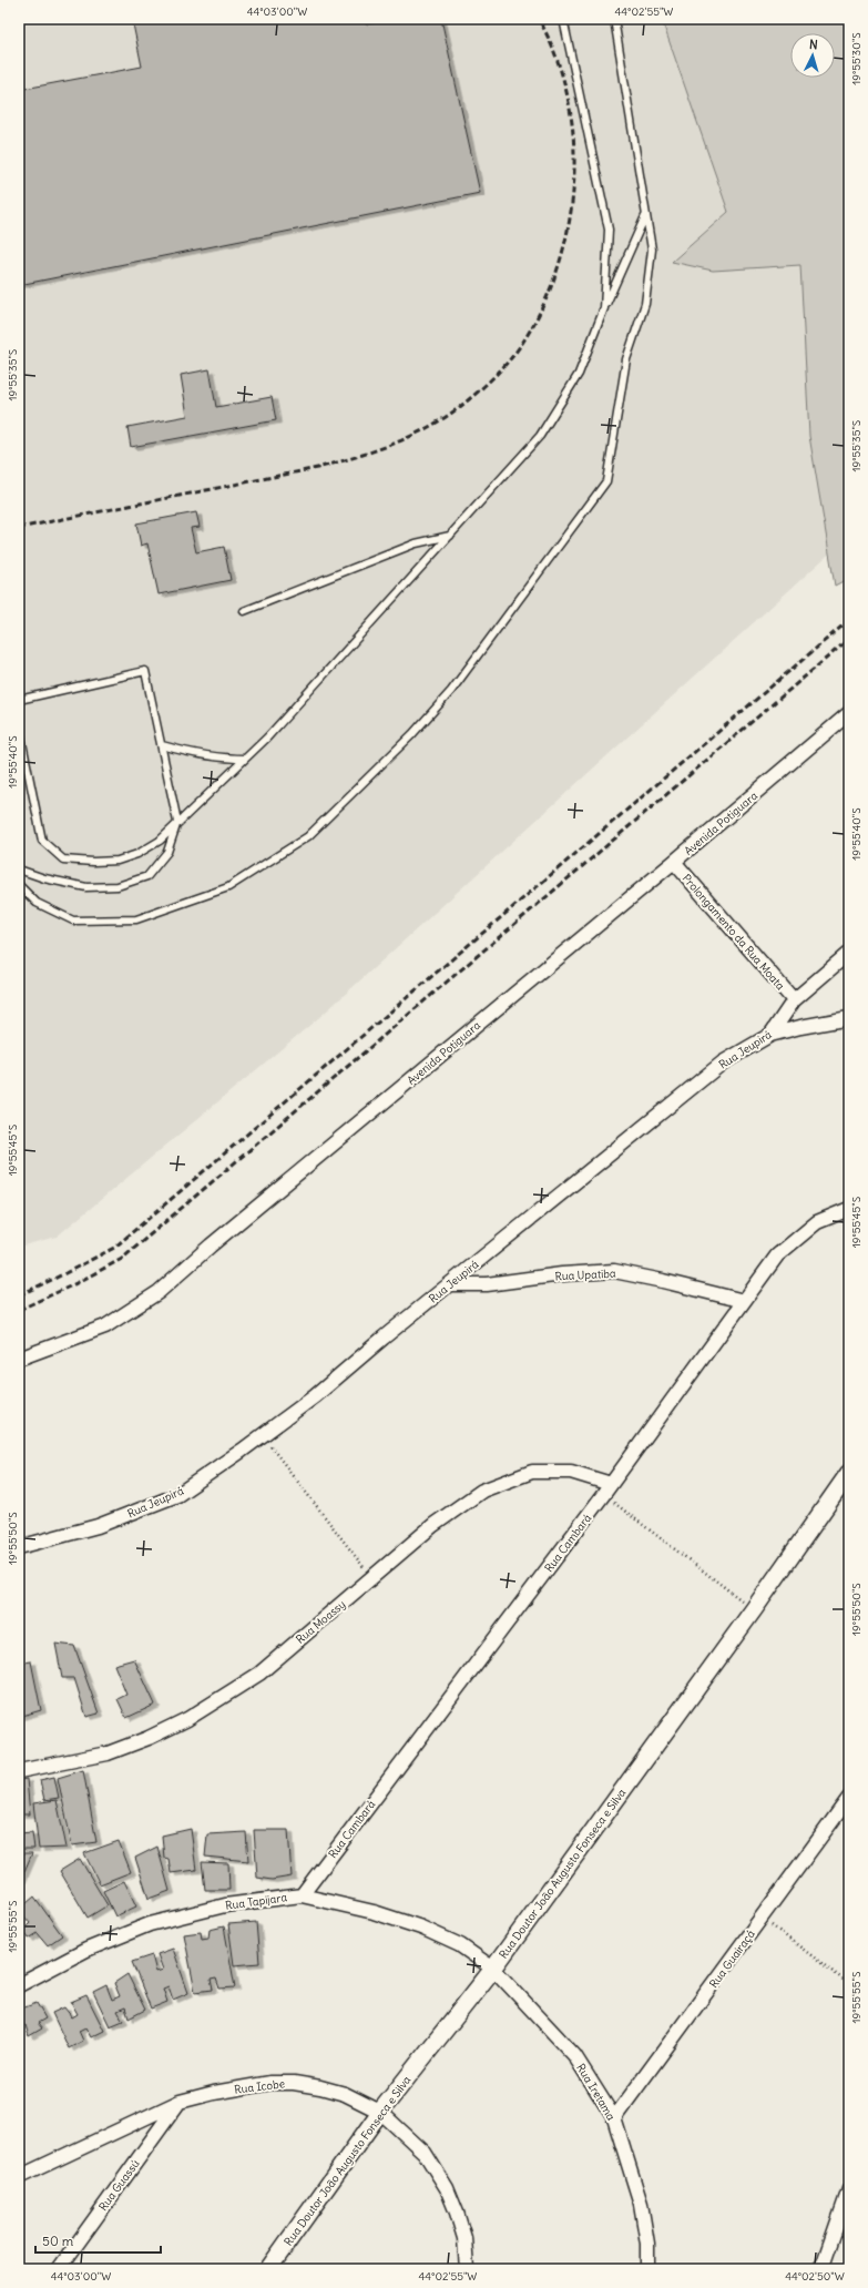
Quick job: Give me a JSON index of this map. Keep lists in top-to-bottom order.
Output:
{
  "streets": {
    "street": [
      "Avenida Potiguara",
      "Prolongamento da Rua Moata",
      "Rua Jeupirá",
      "Rua Upatiba",
      "Rua Cambará",
      "Rua Moassy",
      "Rua Doutor João Augusto Fonseca e Silva",
      "Rua Tapijara",
      "Rua Guairaçá",
      "Rua Icobe",
      "Rua Iretama",
      "Rua Guassú"
    ]
  },
  "crossings": [
    ["Avenida Potiguara", "Prolongamento da Rua Moata"],
    ["Prolongamento da Rua Moata", "Rua Jeupirá"],
    ["Rua Jeupirá", "Rua Upatiba"],
    ["Rua Upatiba", "Rua Cambará"],
    ["Rua Cambará", "Rua Moassy"],
    ["Rua Cambará", "Rua Tapijara"],
    ["Rua Doutor João Augusto Fonseca e Silva", "Rua Tapijara"],
    ["Rua Doutor João Augusto Fonseca e Silva", "Rua Icobe"],
    ["Rua Doutor João Augusto Fonseca e Silva", "Rua Iretama"],
    ["Rua Tapijara", "Rua Iretama"],
    ["Rua Guairaçá", "Rua Iretama"],
    ["Rua Icobe", "Rua Guassú"]
  ],
  "scale_bar": "50 m",
  "north": "top",
  "coordinates": [
    "44°03'00\"W",
    "44°02'55\"W",
    "19°55'30\"S",
    "19°55'35\"S",
    "19°55'40\"S",
    "19°55'45\"S",
    "19°55'50\"S",
    "19°55'55\"S",
    "44°02'50\"W"
  ]
}
